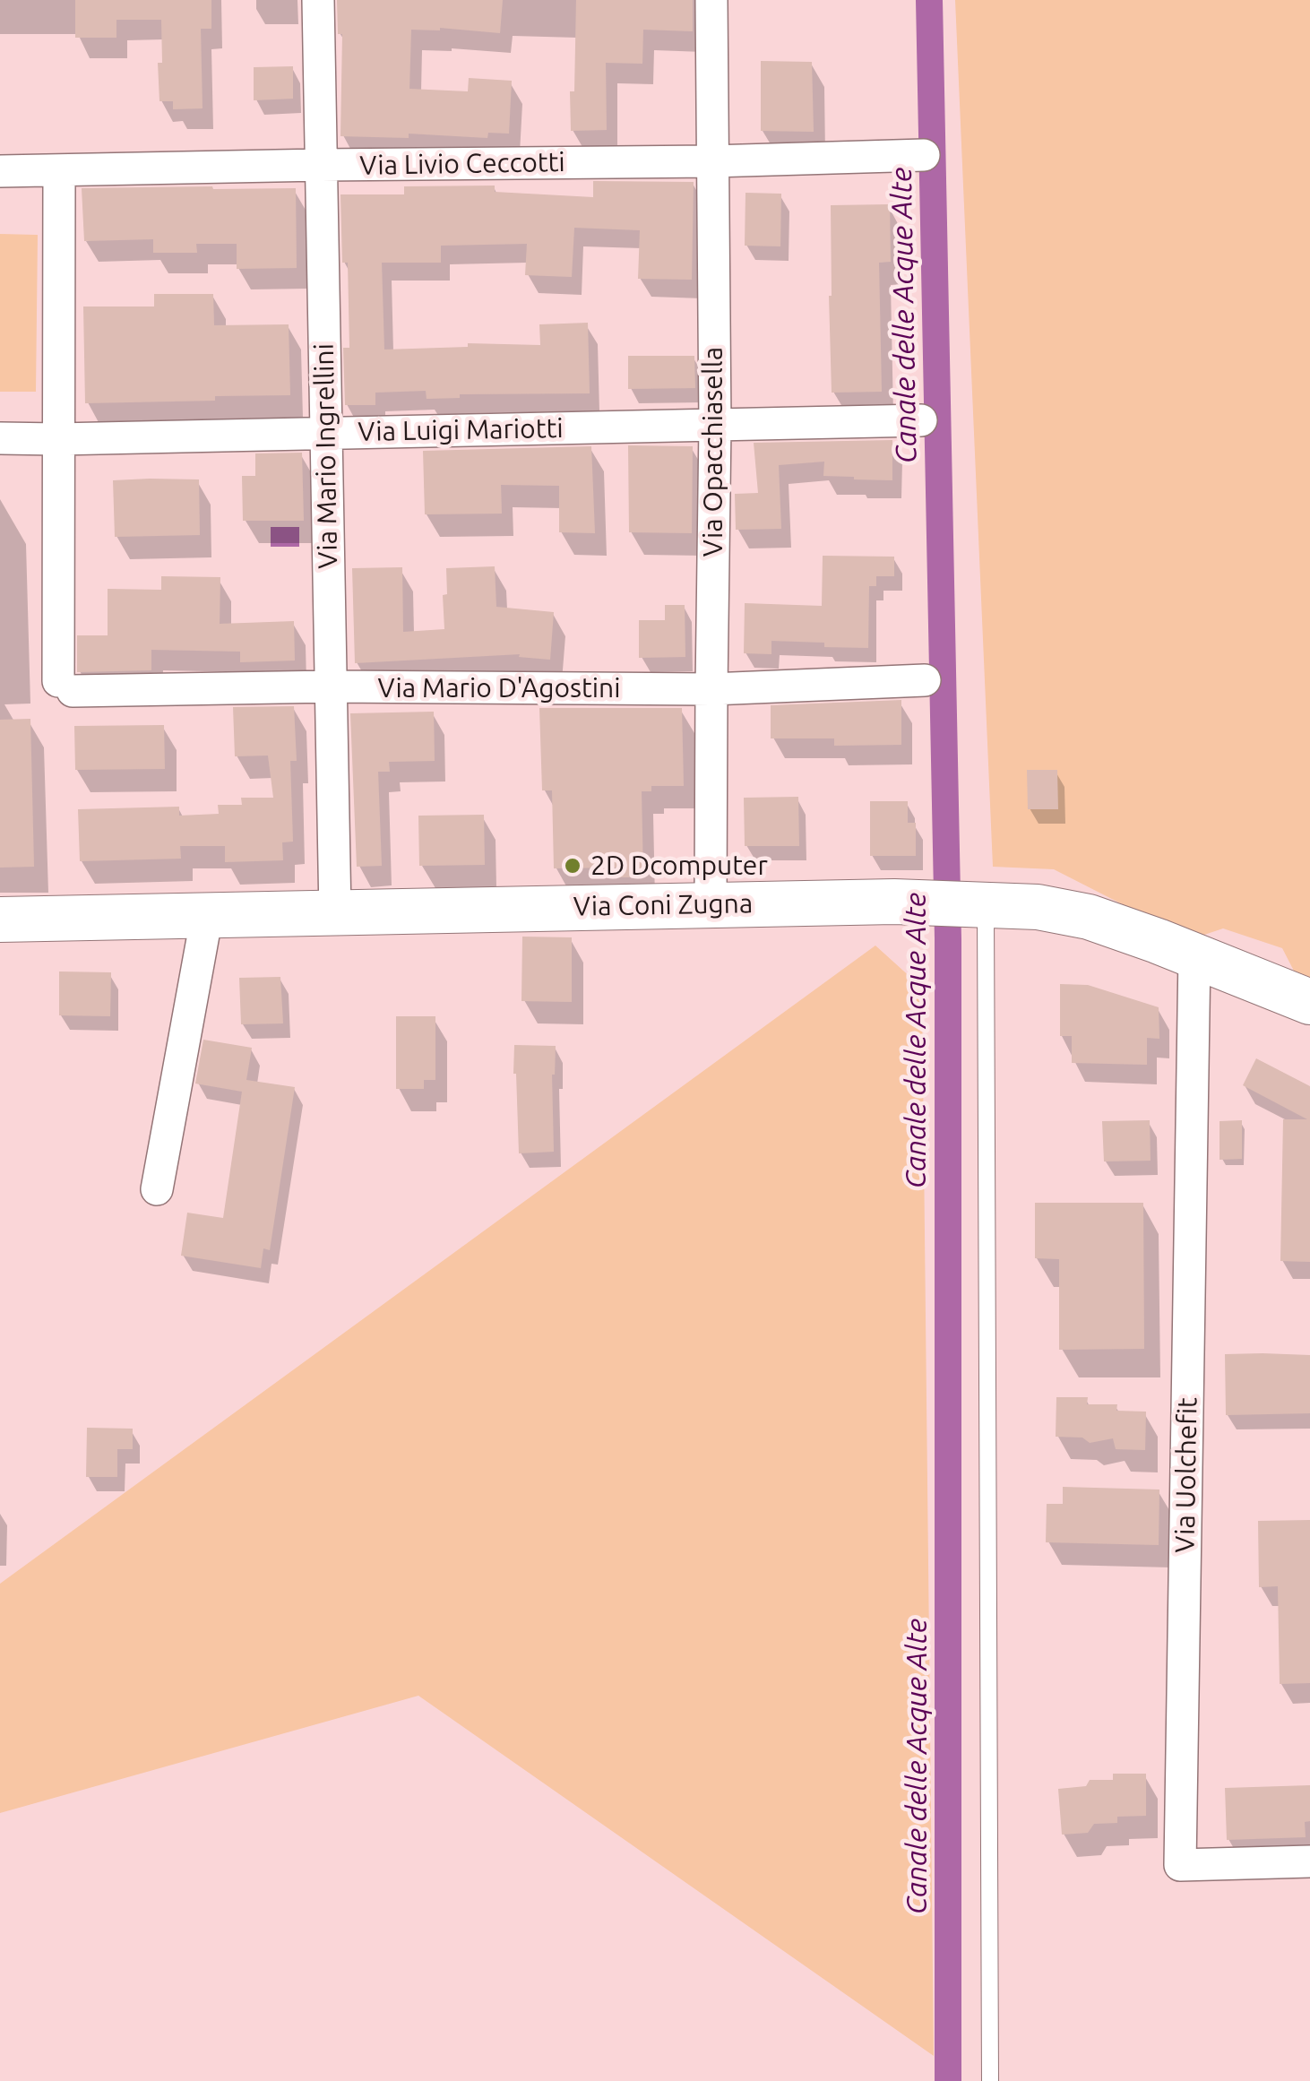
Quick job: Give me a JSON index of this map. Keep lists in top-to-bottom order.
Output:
{
  "streets": {
    "street": [
      "Via Livio Ceccotti",
      "Via Luigi Mariotti",
      "Via Opacchiasella",
      "Via Mario Ingrellini",
      "Via Mario D'Agostini",
      "Via Coni Zugna",
      "Via Uolchefit"
    ]
  },
  "crossings": [
    ["Via Livio Ceccotti", "Via Opacchiasella"],
    ["Via Livio Ceccotti", "Via Mario Ingrellini"],
    ["Via Luigi Mariotti", "Via Opacchiasella"],
    ["Via Luigi Mariotti", "Via Mario Ingrellini"],
    ["Via Luigi Mariotti", "Via Mario D'Agostini"],
    ["Via Opacchiasella", "Via Mario D'Agostini"],
    ["Via Opacchiasella", "Via Coni Zugna"],
    ["Via Mario Ingrellini", "Via Mario D'Agostini"],
    ["Via Mario Ingrellini", "Via Coni Zugna"],
    ["Via Coni Zugna", "Via Uolchefit"]
  ],
  "water": ["Canale delle Acque Alte"],
  "places": ["2D Dcomputer"]
}
